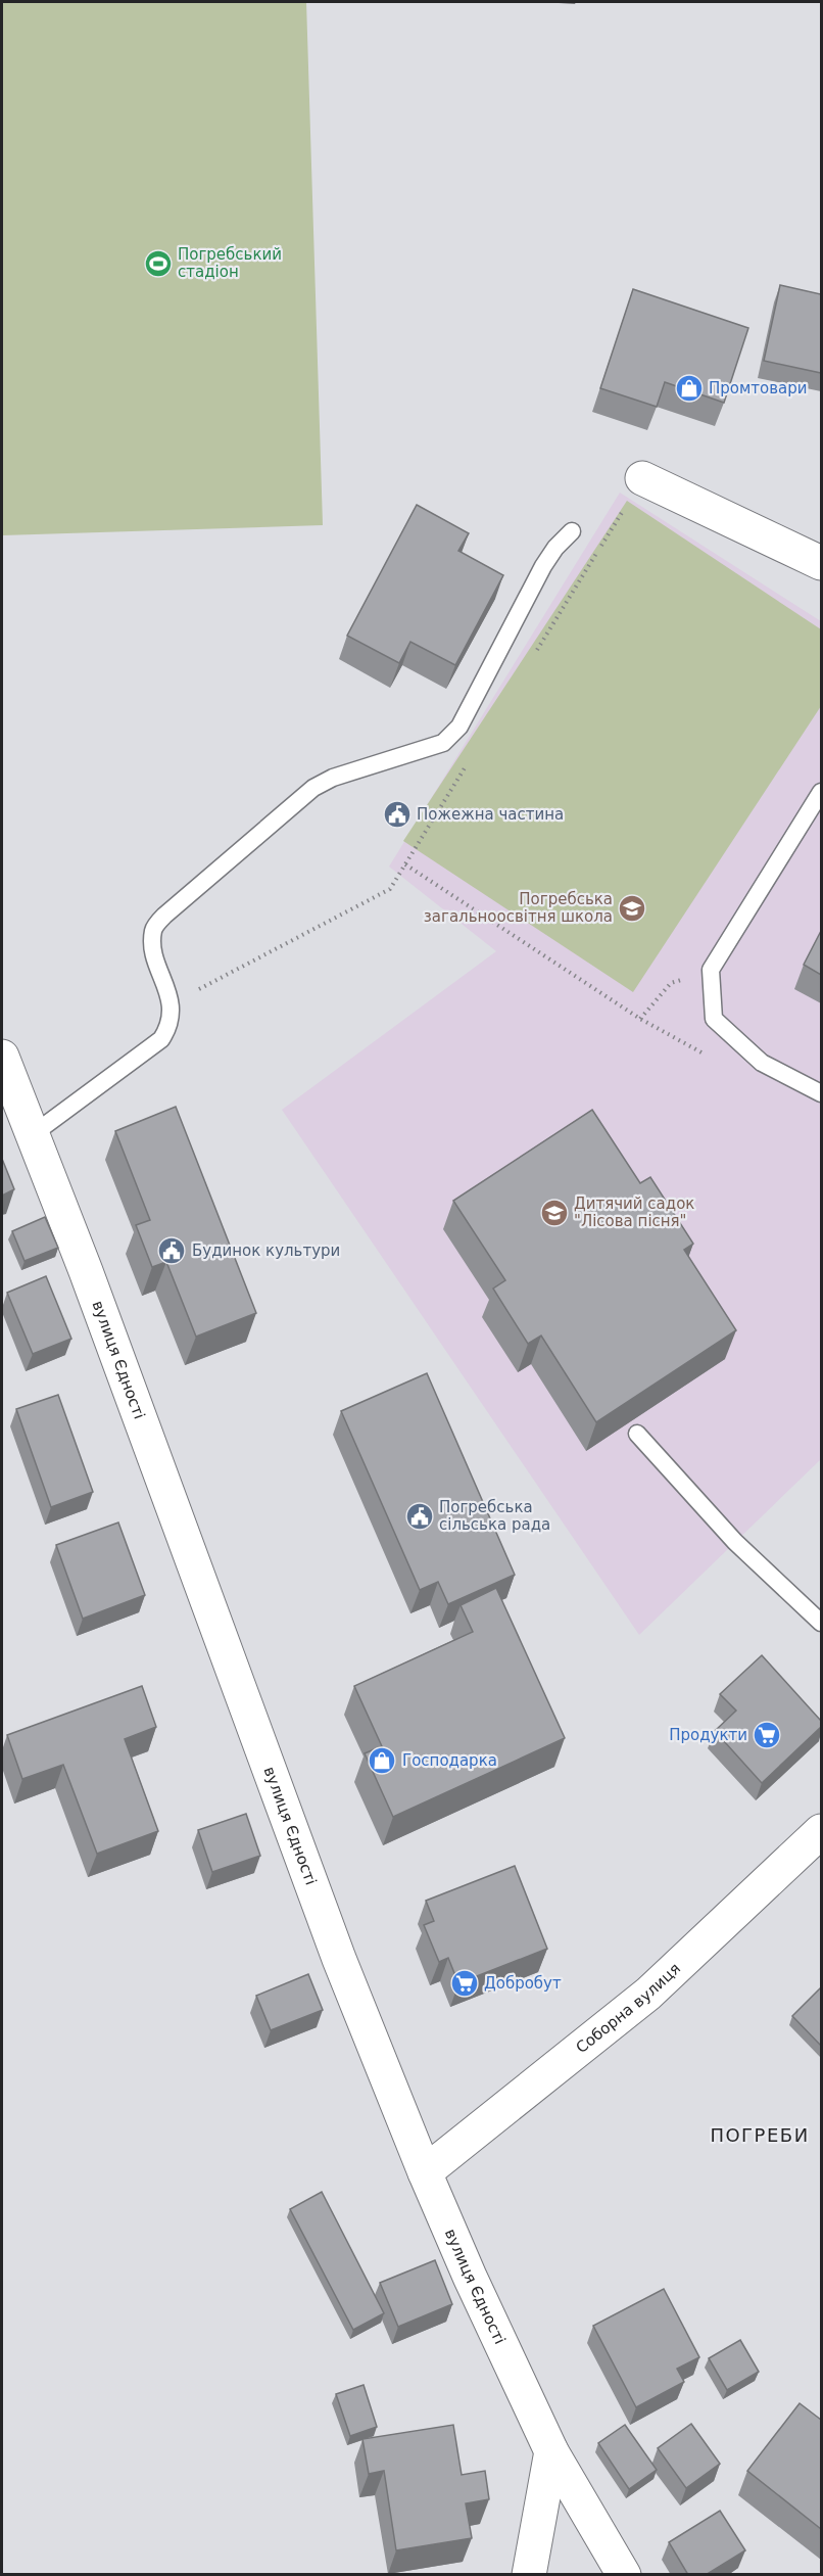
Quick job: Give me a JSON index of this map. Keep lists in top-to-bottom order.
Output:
{
  "streets": {
    "main road": ["вулиця Єдності", "Соборна вулиця"]
  },
  "crossings": [
    ["вулиця Єдності", "Соборна вулиця"]
  ],
  "districts": ["ПОГРЕБИ"],
  "places": {
    "sports": ["Погребський стадіон"],
    "shop": ["Промтовари", "Господарка"],
    "public building": ["Пожежна частина", "Будинок культури", "Погребська сільська рада"],
    "school or university": ["Погребська загальноосвітня школа", "Дитячий садок \"Лісова пісня\""],
    "supermarket": ["Продукти", "Добробут"]
  }
}
